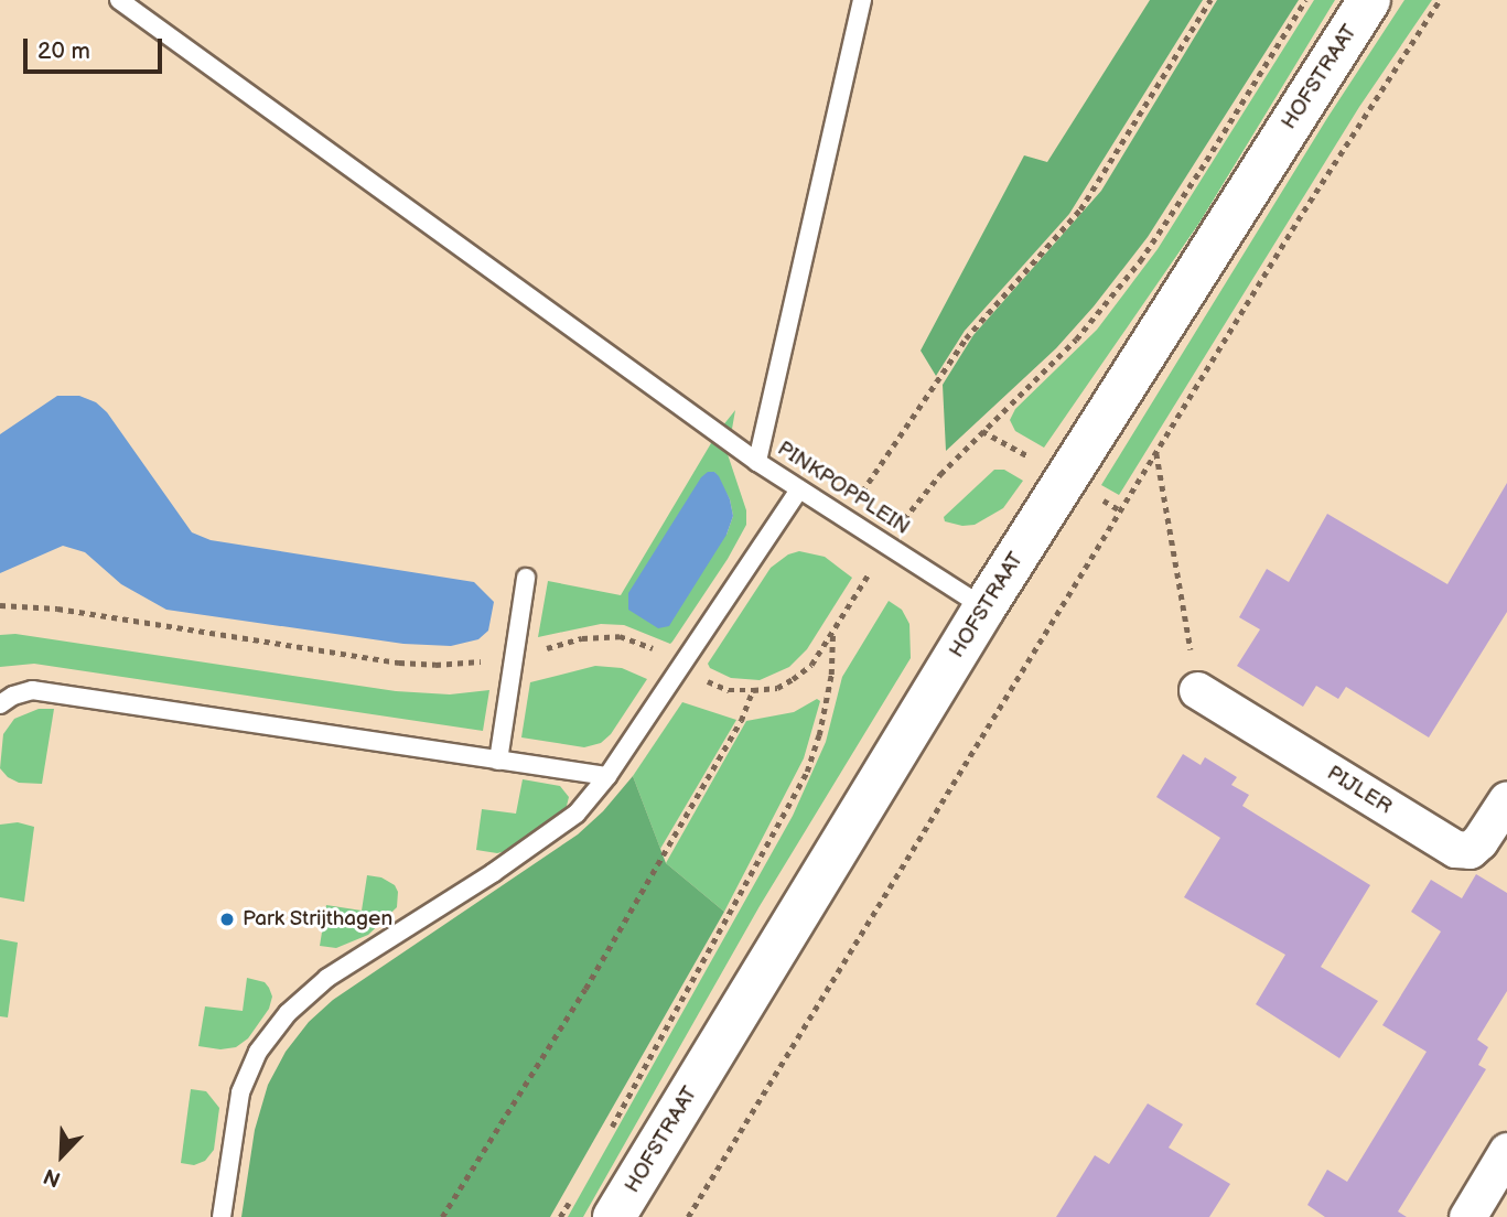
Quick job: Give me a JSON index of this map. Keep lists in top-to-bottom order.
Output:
{
  "streets": {
    "main road": ["HOFSTRAAT"],
    "street": ["PIJLER"],
    "lane": ["PINKPOPPLEIN"]
  },
  "crossings": [
    ["HOFSTRAAT", "PINKPOPPLEIN"]
  ],
  "places": ["Park Strijthagen"],
  "scale_bar": "20 m",
  "north": "bottom left"
}
